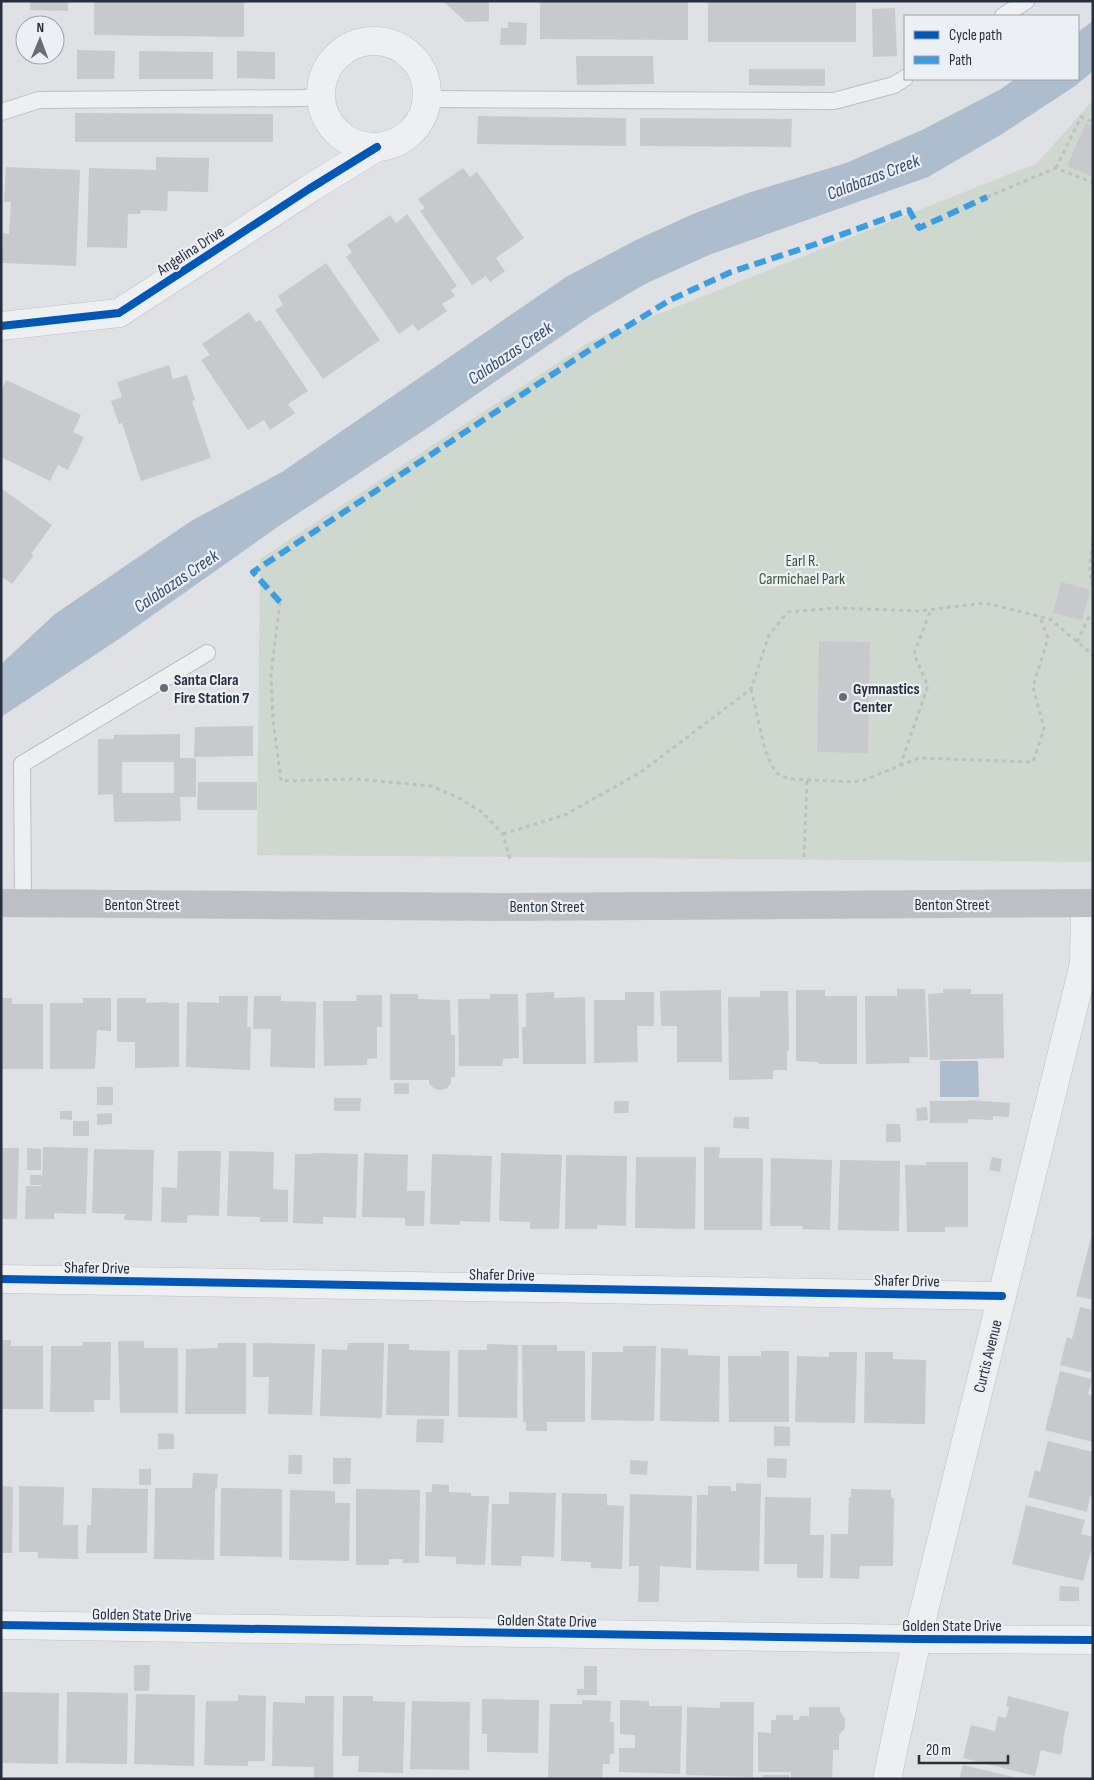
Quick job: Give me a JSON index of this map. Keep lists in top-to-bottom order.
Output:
{
  "streets": {
    "main road": ["Benton Street"],
    "street": [
      "Angelina Drive",
      "Shafer Drive",
      "Curtis Avenue",
      "Golden State Drive"
    ]
  },
  "crossings": [
    ["Benton Street", "Curtis Avenue"],
    ["Shafer Drive", "Curtis Avenue"],
    ["Curtis Avenue", "Golden State Drive"]
  ],
  "water": ["Calabazas Creek"],
  "parks": ["Earl R. Carmichael Park"],
  "places": ["Santa Clara Fire Station 7", "Gymnastics Center"],
  "legend": ["Cycle path", "Path"],
  "scale_bar": "20 m",
  "north": "top"
}
